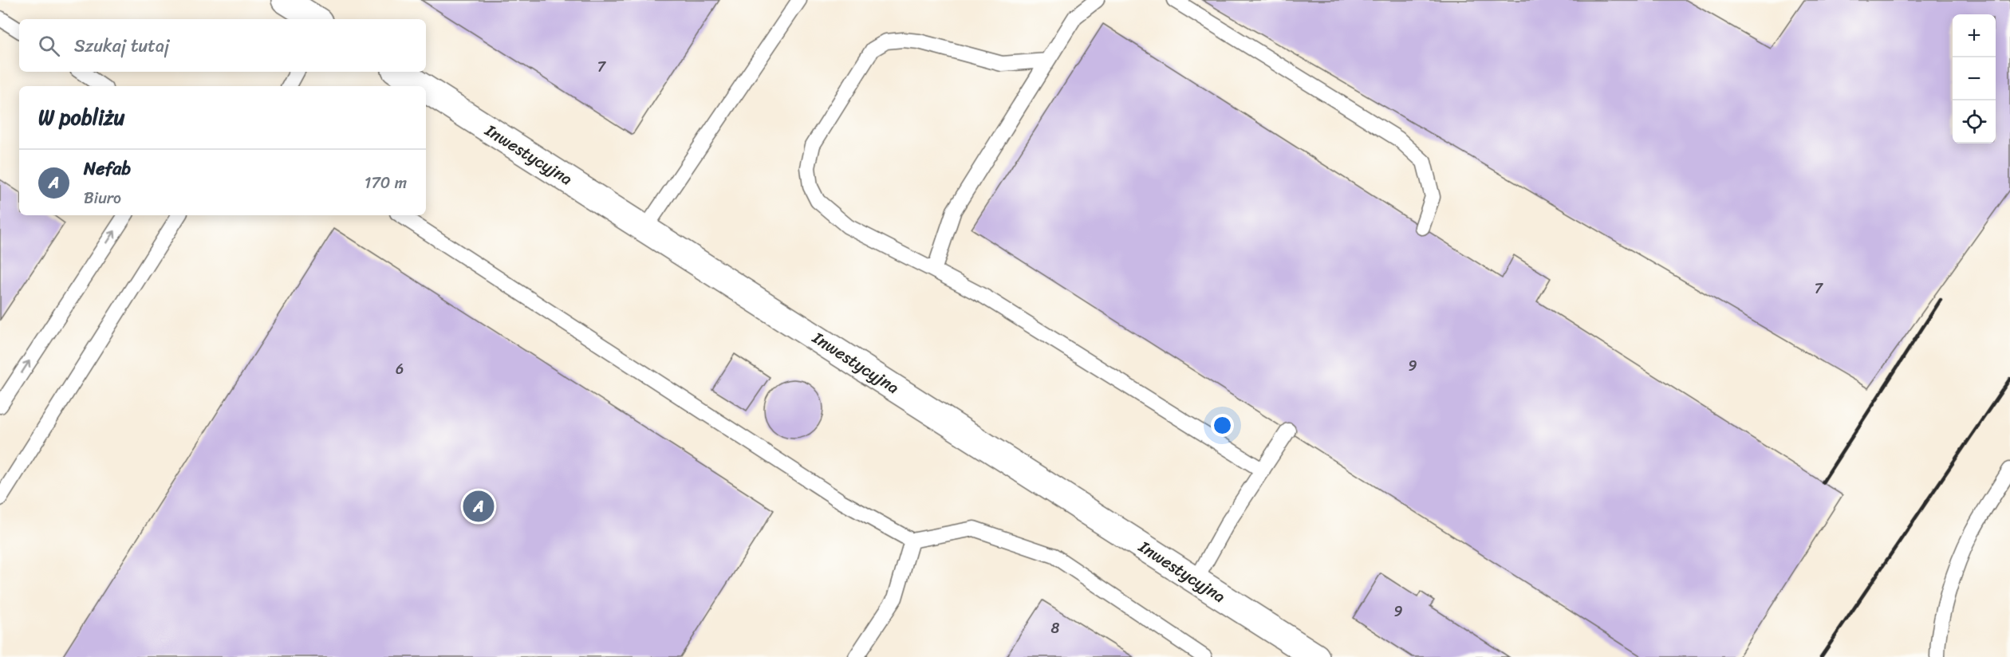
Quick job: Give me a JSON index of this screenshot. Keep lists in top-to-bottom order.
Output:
{
  "streets": {
    "street": ["Inwestycyjna"]
  },
  "house_numbers": [
    "7",
    "7",
    "9",
    "6",
    "9",
    "8"
  ],
  "page": {
    "map_buttons": ["+", "−"],
    "search": "Szukaj tutaj",
    "heading": "W pobliżu",
    "list": [
      {
        "mark": "A",
        "name": "Nefab",
        "note": "Biuro",
        "value": "170 m"
      }
    ],
    "pins": "A"
  }
}
